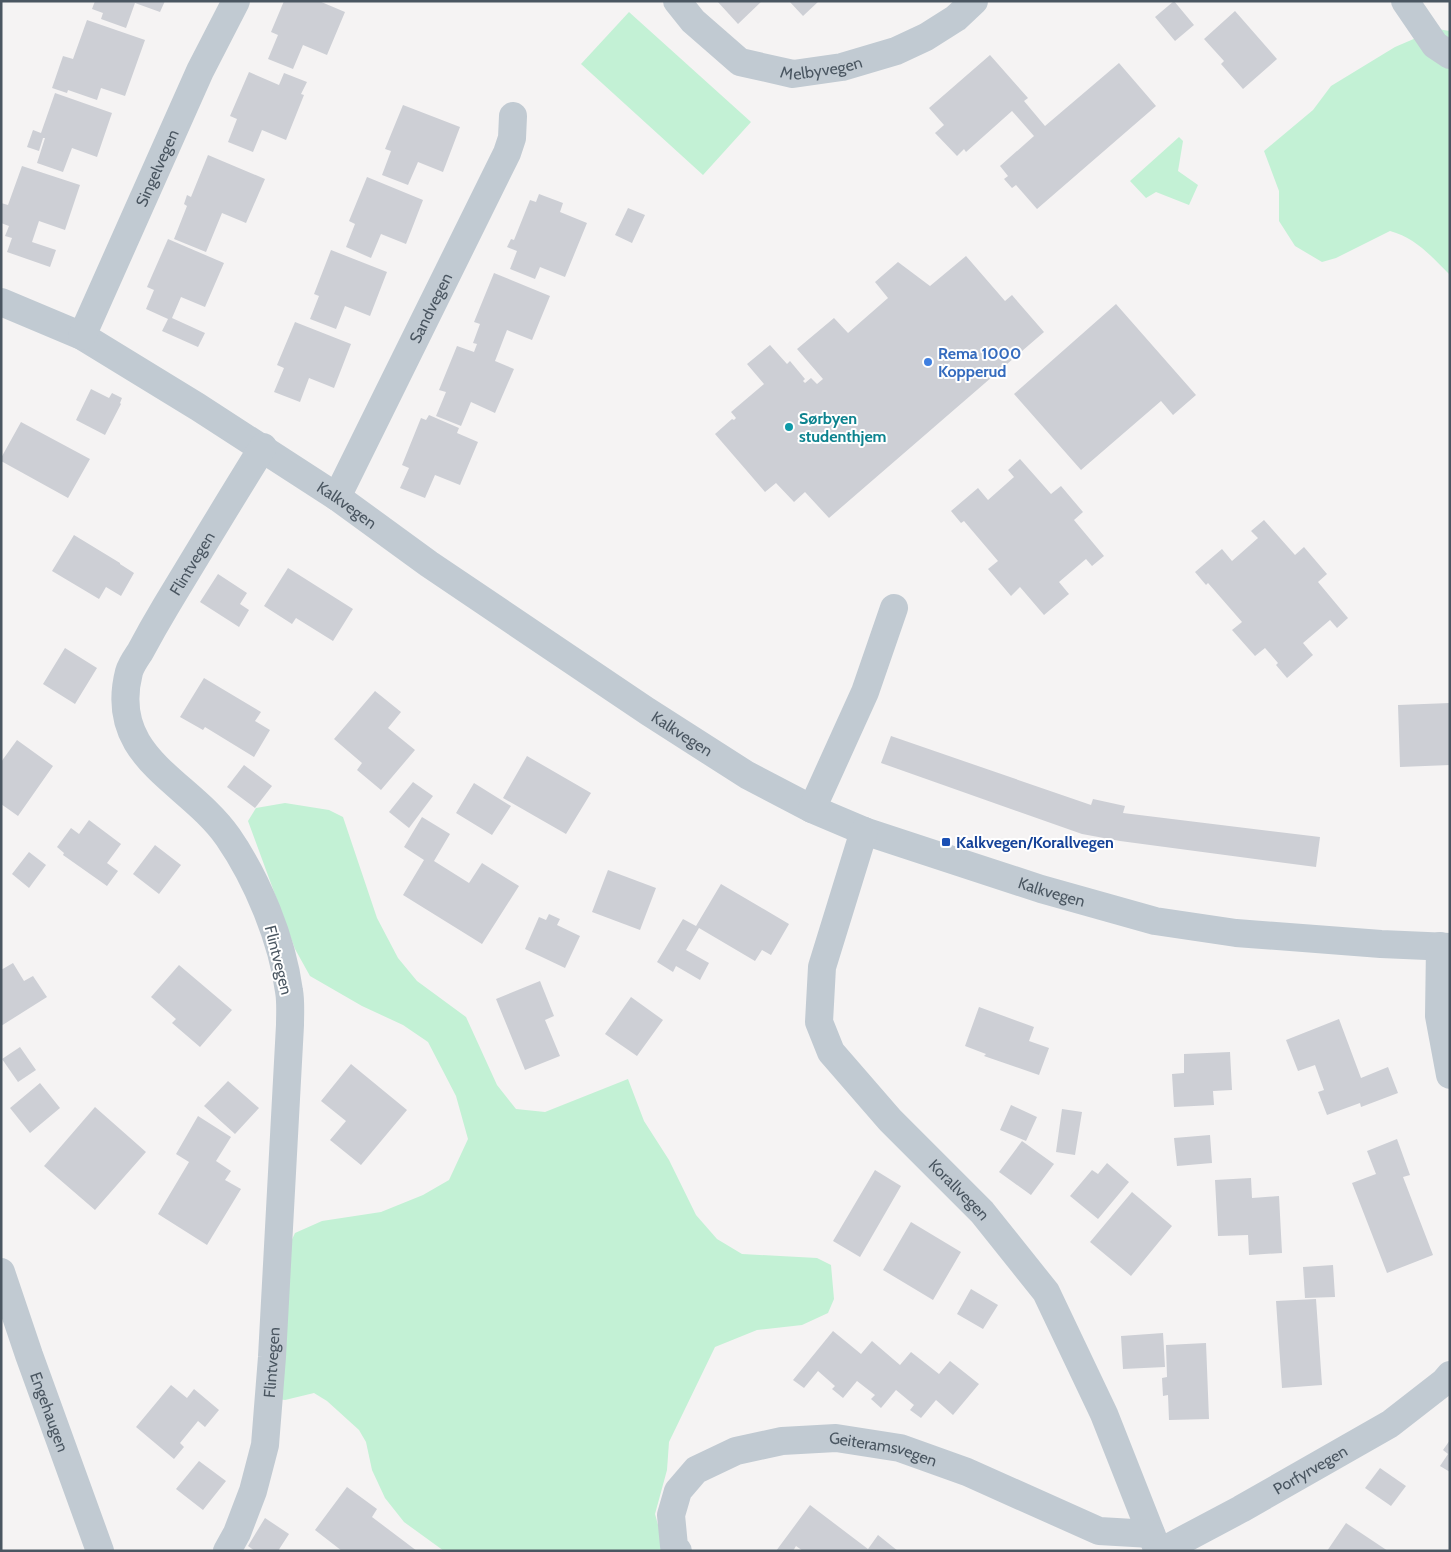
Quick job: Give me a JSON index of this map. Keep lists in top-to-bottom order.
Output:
{
  "streets": {
    "street": [
      "Melbyvegen",
      "Singelvegen",
      "Sandvegen",
      "Kalkvegen",
      "Flintvegen",
      "Korallvegen",
      "Engehaugen",
      "Geiteramsvegen",
      "Porfyrvegen"
    ]
  },
  "crossings": [
    ["Singelvegen", "Kalkvegen"],
    ["Sandvegen", "Kalkvegen"],
    ["Kalkvegen", "Flintvegen"],
    ["Kalkvegen", "Korallvegen"],
    ["Korallvegen", "Geiteramsvegen"],
    ["Korallvegen", "Porfyrvegen"],
    ["Geiteramsvegen", "Porfyrvegen"]
  ],
  "places": {
    "other": ["Rema 1000 Kopperud", "Sørbyen studenthjem"],
    "transit": ["Kalkvegen/Korallvegen"]
  }
}
